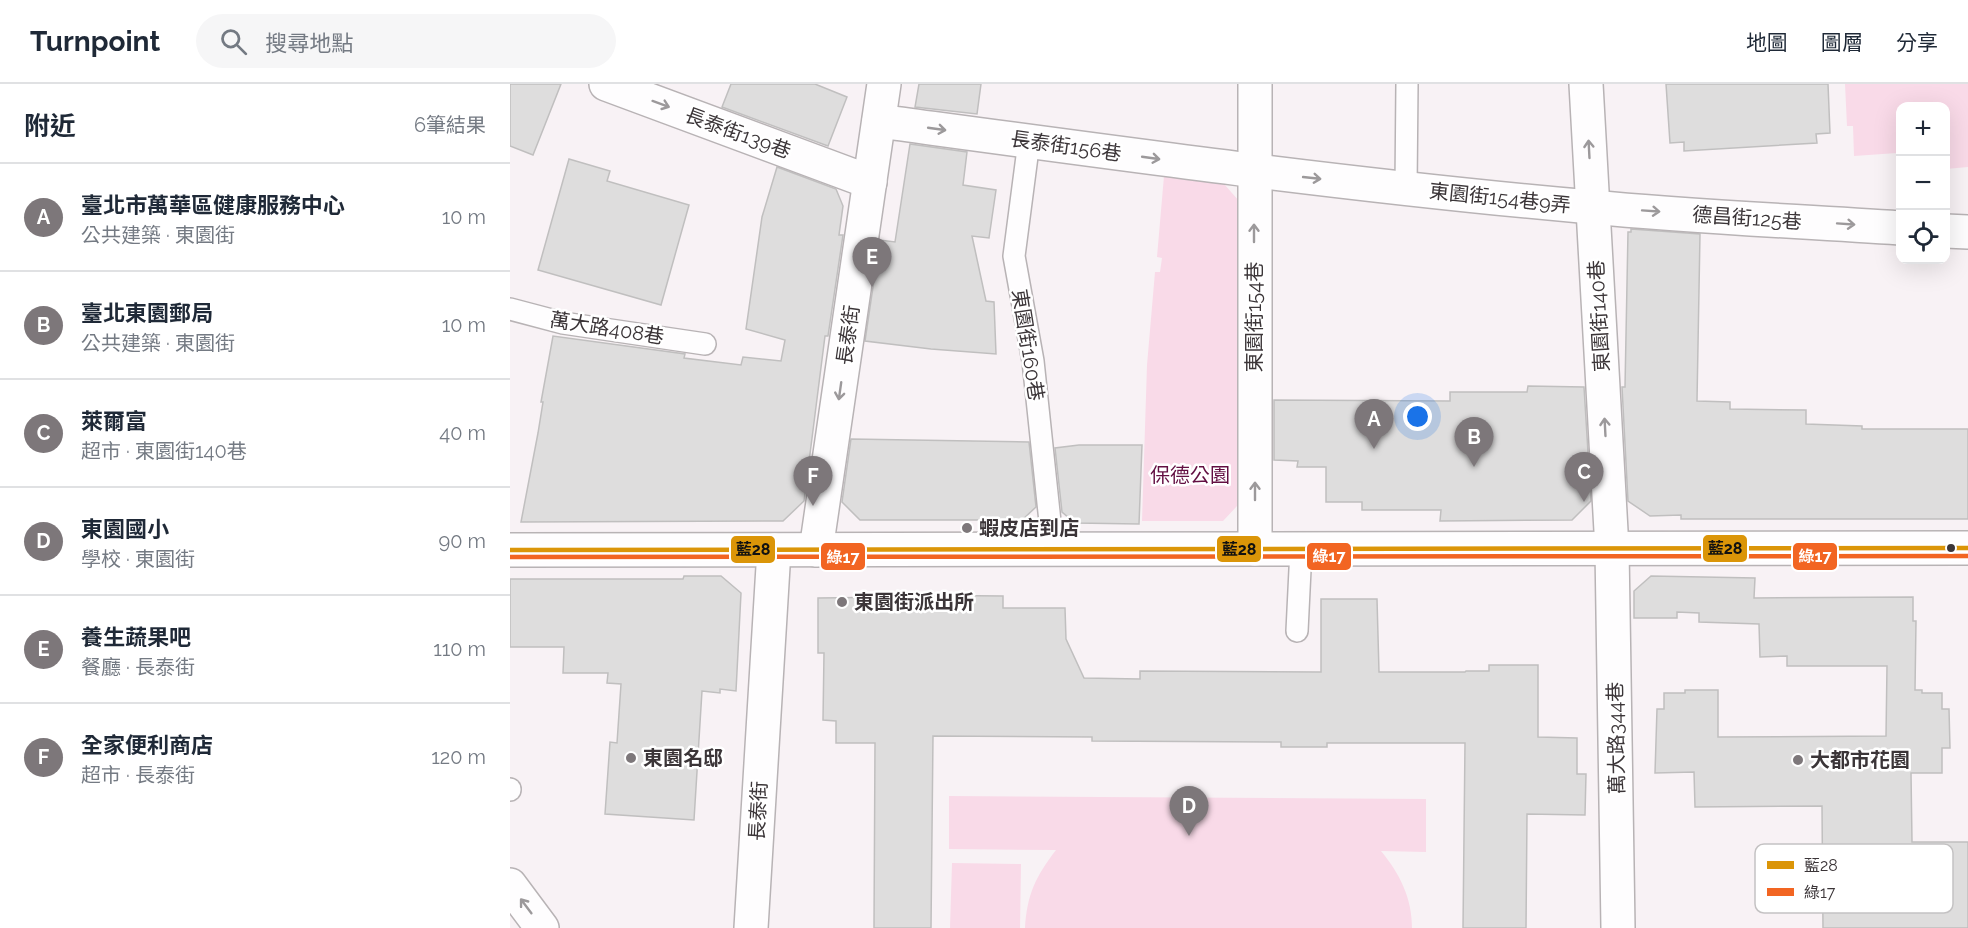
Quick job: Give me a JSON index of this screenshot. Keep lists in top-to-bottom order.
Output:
{
  "streets": {
    "street": [
      "長泰街139巷",
      "長泰街156巷",
      "東園街154巷9弄",
      "德昌街125巷",
      "東園街140巷",
      "東園街154巷",
      "長泰街",
      "萬大路344巷"
    ],
    "lane": ["萬大路408巷", "東園街160巷"]
  },
  "crossings": [
    ["長泰街139巷", "長泰街"],
    ["長泰街156巷", "東園街154巷9弄"],
    ["長泰街156巷", "東園街154巷"],
    ["長泰街156巷", "長泰街"],
    ["長泰街156巷", "東園街160巷"],
    ["東園街154巷9弄", "德昌街125巷"],
    ["東園街154巷9弄", "東園街140巷"],
    ["東園街154巷9弄", "東園街154巷"],
    ["德昌街125巷", "東園街140巷"],
    ["東園街140巷", "萬大路344巷"]
  ],
  "one_way": [
    "長泰街139巷",
    "長泰街156巷",
    "德昌街125巷",
    "東園街140巷",
    "東園街154巷",
    "長泰街"
  ],
  "parks": ["保德公園"],
  "places": [
    "蝦皮店到店",
    "東園街派出所",
    "東園名邸",
    "大都市花園"
  ],
  "lines": ["transit line 藍28", "transit line 綠17"],
  "legend": ["藍28", "綠17"],
  "page": {
    "header": "Turnpoint",
    "search": "搜尋地點",
    "nav": ["地圖", "圖層", "分享"],
    "heading": ["附近", "6筆結果"],
    "map_buttons": ["+", "−"],
    "list": [
      {
        "mark": "A",
        "name": "臺北市萬華區健康服務中心",
        "note": "公共建築 · 東園街",
        "value": "10 m"
      },
      {
        "mark": "B",
        "name": "臺北東園郵局",
        "note": "公共建築 · 東園街",
        "value": "10 m"
      },
      {
        "mark": "C",
        "name": "萊爾富",
        "note": "超市 · 東園街140巷",
        "value": "40 m"
      },
      {
        "mark": "D",
        "name": "東園國小",
        "note": "學校 · 東園街",
        "value": "90 m"
      },
      {
        "mark": "E",
        "name": "養生蔬果吧",
        "note": "餐廳 · 長泰街",
        "value": "110 m"
      },
      {
        "mark": "F",
        "name": "全家便利商店",
        "note": "超市 · 長泰街",
        "value": "120 m"
      }
    ],
    "pins": [
      "E",
      "A",
      "B",
      "C",
      "F",
      "D"
    ]
  }
}
